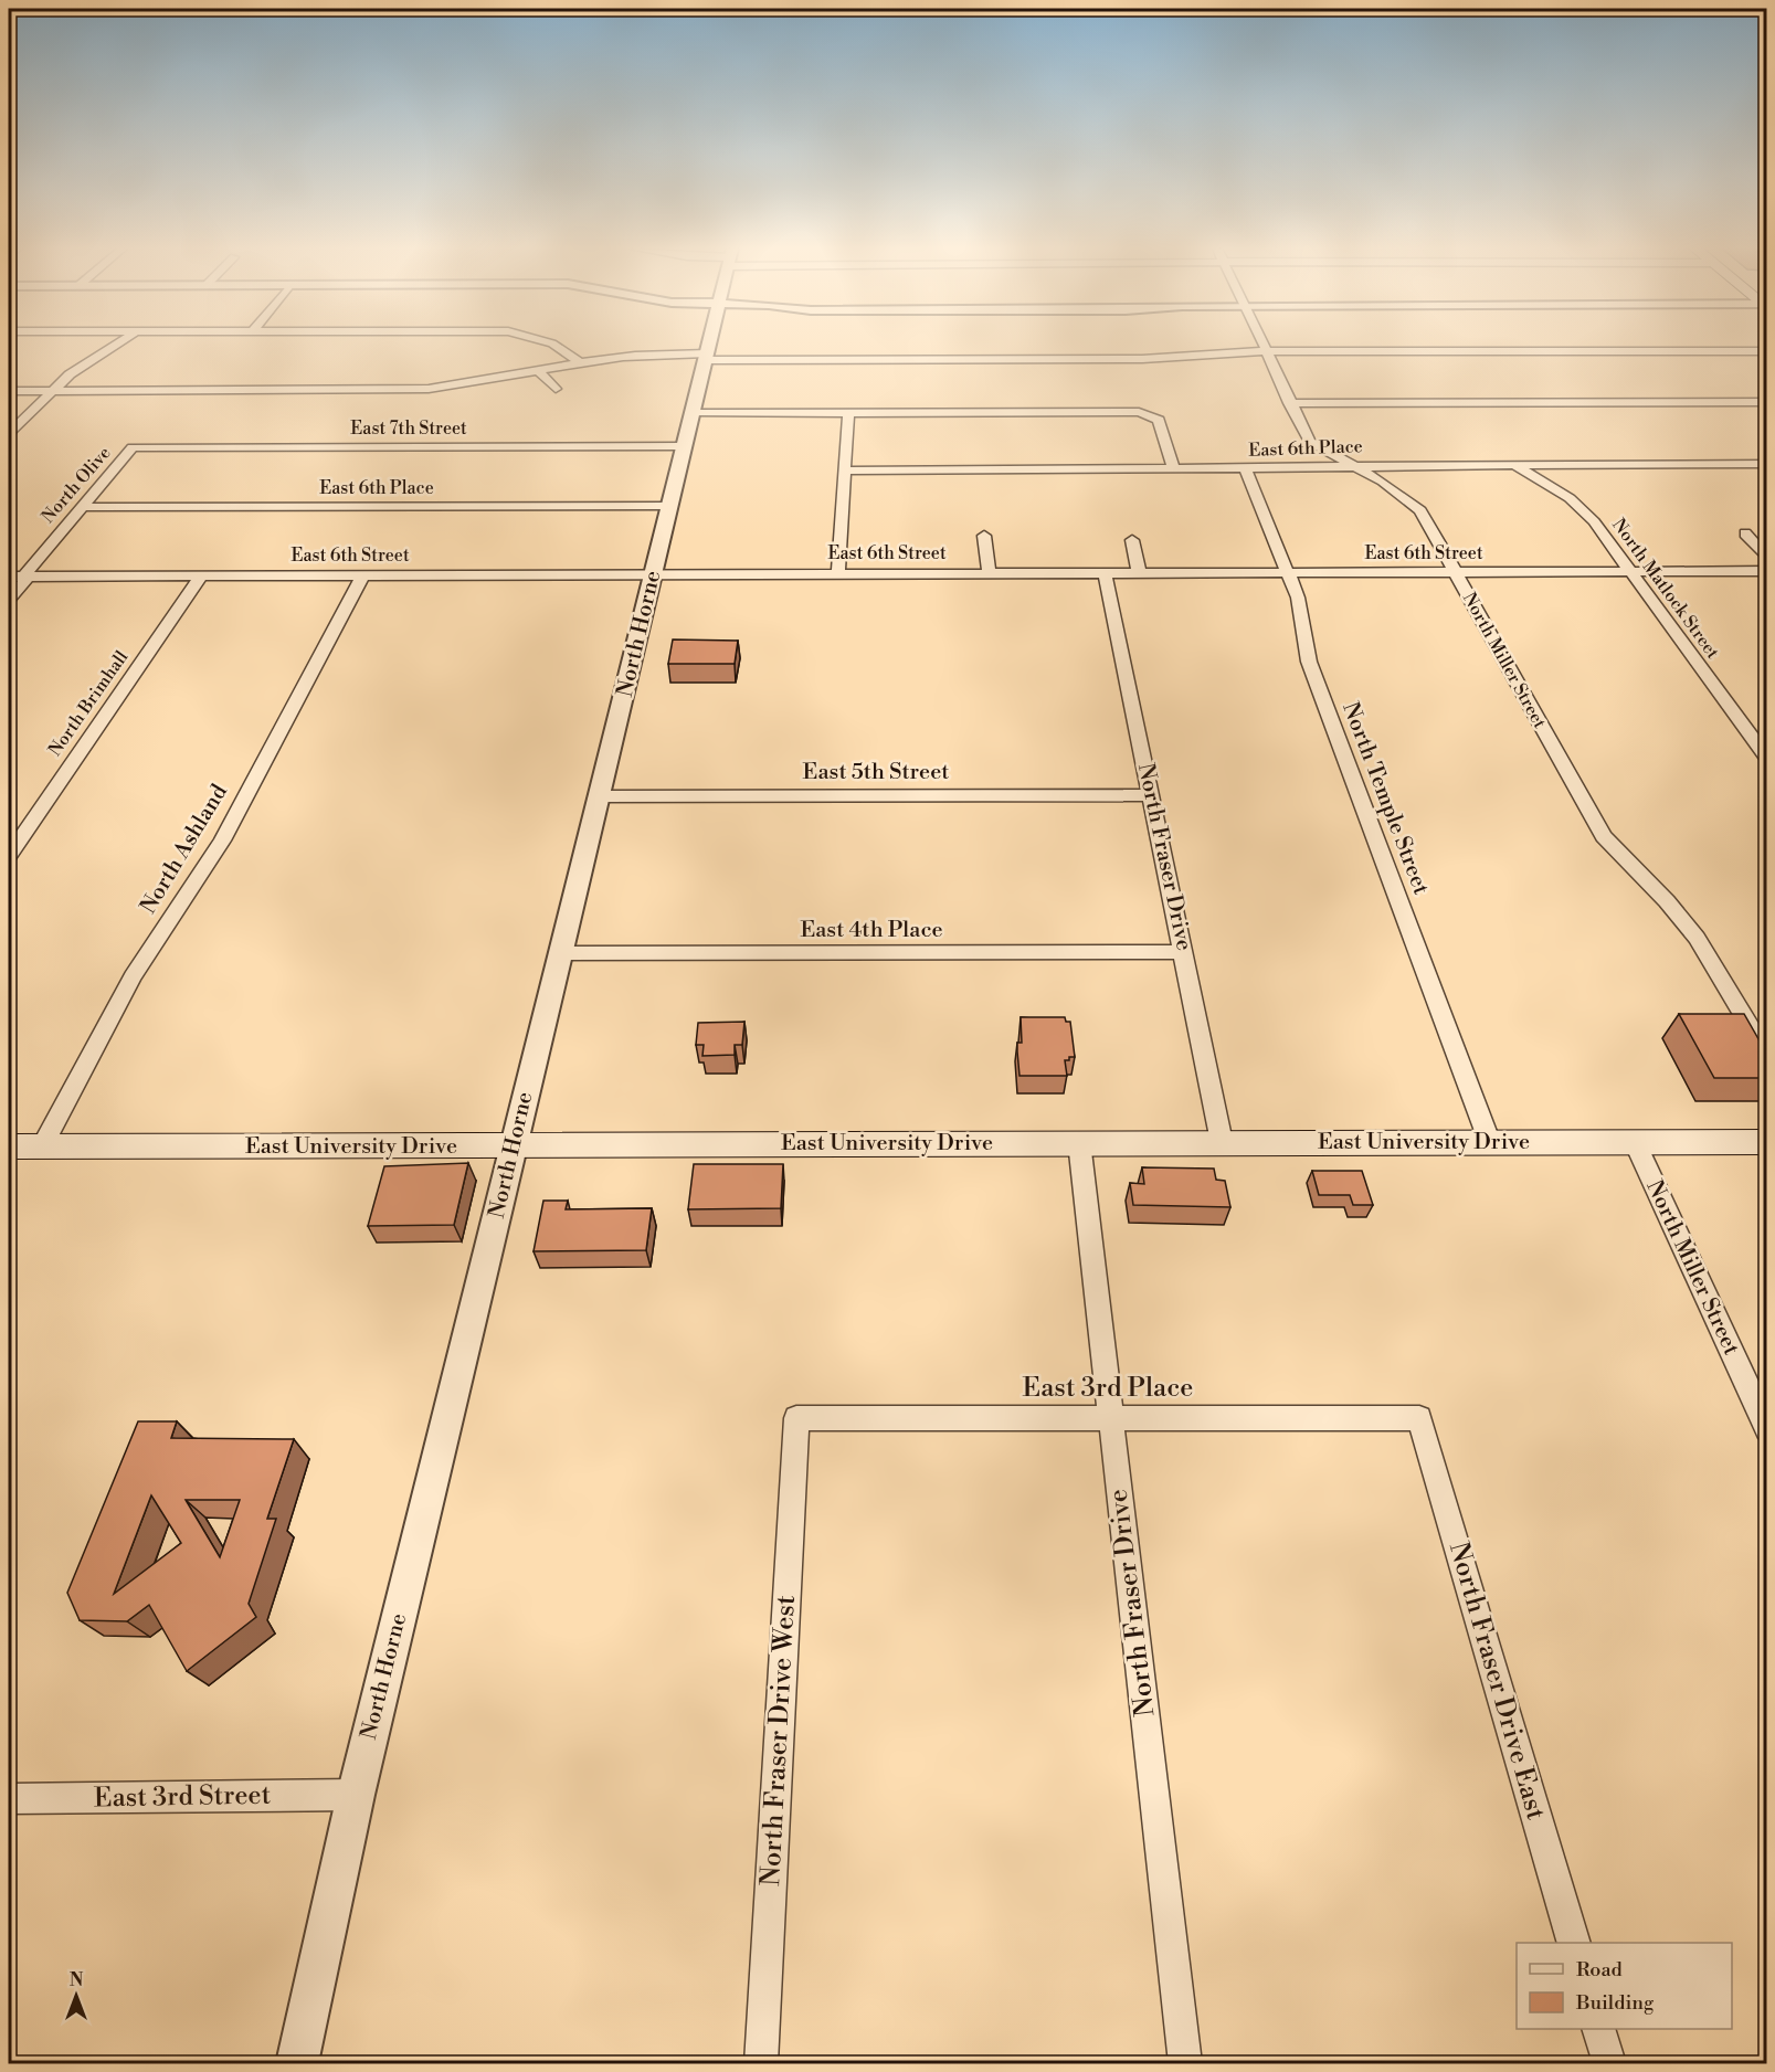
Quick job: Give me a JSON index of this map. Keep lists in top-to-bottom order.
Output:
{
  "streets": {
    "main road": ["East University Drive"],
    "street": [
      "East 7th Street",
      "East 6th Place",
      "North Olive",
      "East 6th Street",
      "North Matlock Street",
      "North Horne",
      "North Miller Street",
      "North Brimhall",
      "East 5th Street",
      "North Temple Street",
      "North Ashland",
      "North Fraser Drive",
      "East 4th Place",
      "East 3rd Place",
      "North Fraser Drive East",
      "North Fraser Drive West",
      "East 3rd Street"
    ]
  },
  "crossings": [
    ["East 7th Street", "North Olive"],
    ["East 7th Street", "North Horne"],
    ["East 6th Place", "North Olive"],
    ["East 6th Place", "North Matlock Street"],
    ["East 6th Place", "North Horne"],
    ["East 6th Place", "North Miller Street"],
    ["East 6th Place", "North Temple Street"],
    ["North Olive", "East 6th Street"],
    ["East 6th Street", "North Matlock Street"],
    ["East 6th Street", "North Horne"],
    ["East 6th Street", "North Miller Street"],
    ["East 6th Street", "North Brimhall"],
    ["East 6th Street", "North Temple Street"],
    ["East 6th Street", "North Ashland"],
    ["East 6th Street", "North Fraser Drive"],
    ["North Horne", "East 5th Street"],
    ["North Horne", "East 4th Place"],
    ["North Horne", "East University Drive"],
    ["North Horne", "East 3rd Street"],
    ["North Miller Street", "East University Drive"],
    ["East 5th Street", "North Fraser Drive"],
    ["North Temple Street", "East University Drive"],
    ["North Ashland", "East University Drive"],
    ["North Fraser Drive", "East 4th Place"],
    ["North Fraser Drive", "East University Drive"],
    ["North Fraser Drive", "East 3rd Place"],
    ["East 3rd Place", "North Fraser Drive East"],
    ["East 3rd Place", "North Fraser Drive West"]
  ],
  "legend": ["Road", "Building"],
  "north": "top"
}
